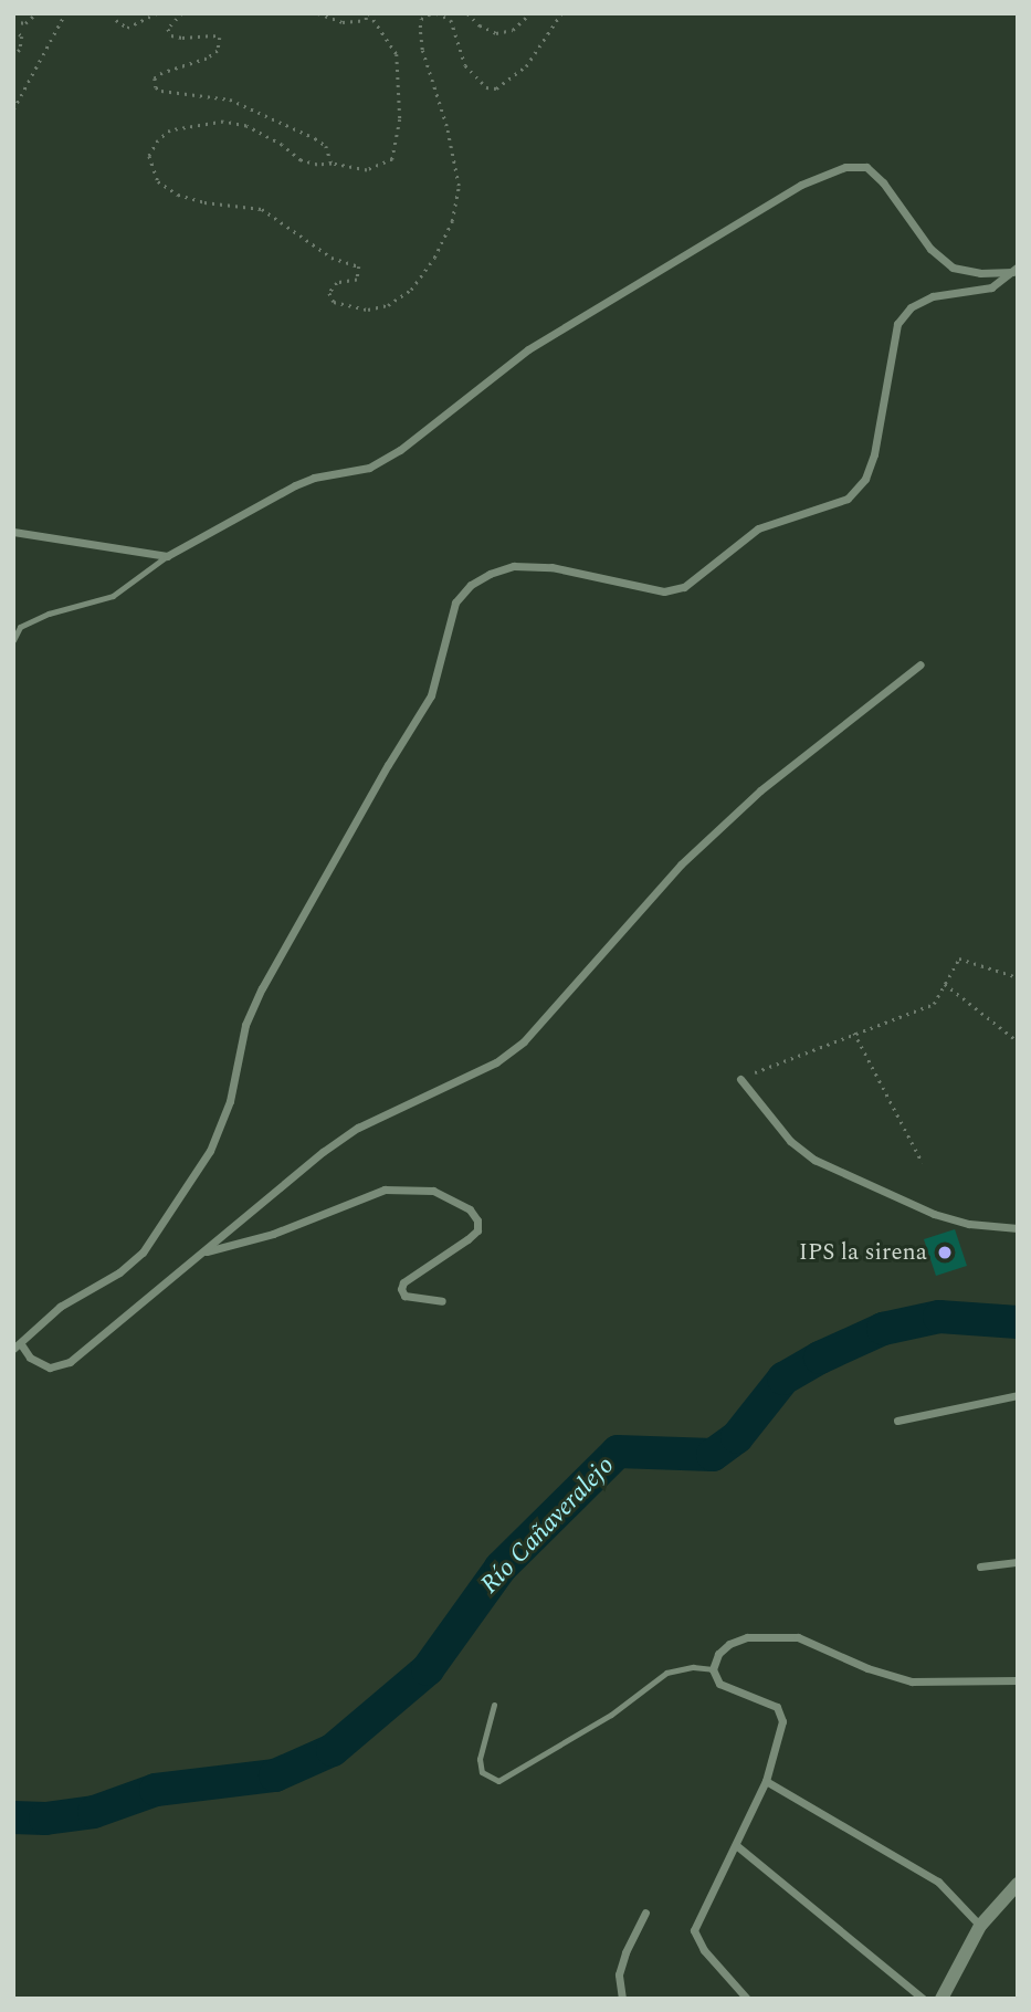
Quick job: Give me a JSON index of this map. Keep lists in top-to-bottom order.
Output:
{
  "water": ["Río Cañaveralejo"],
  "places": ["IPS la sirena"]
}
